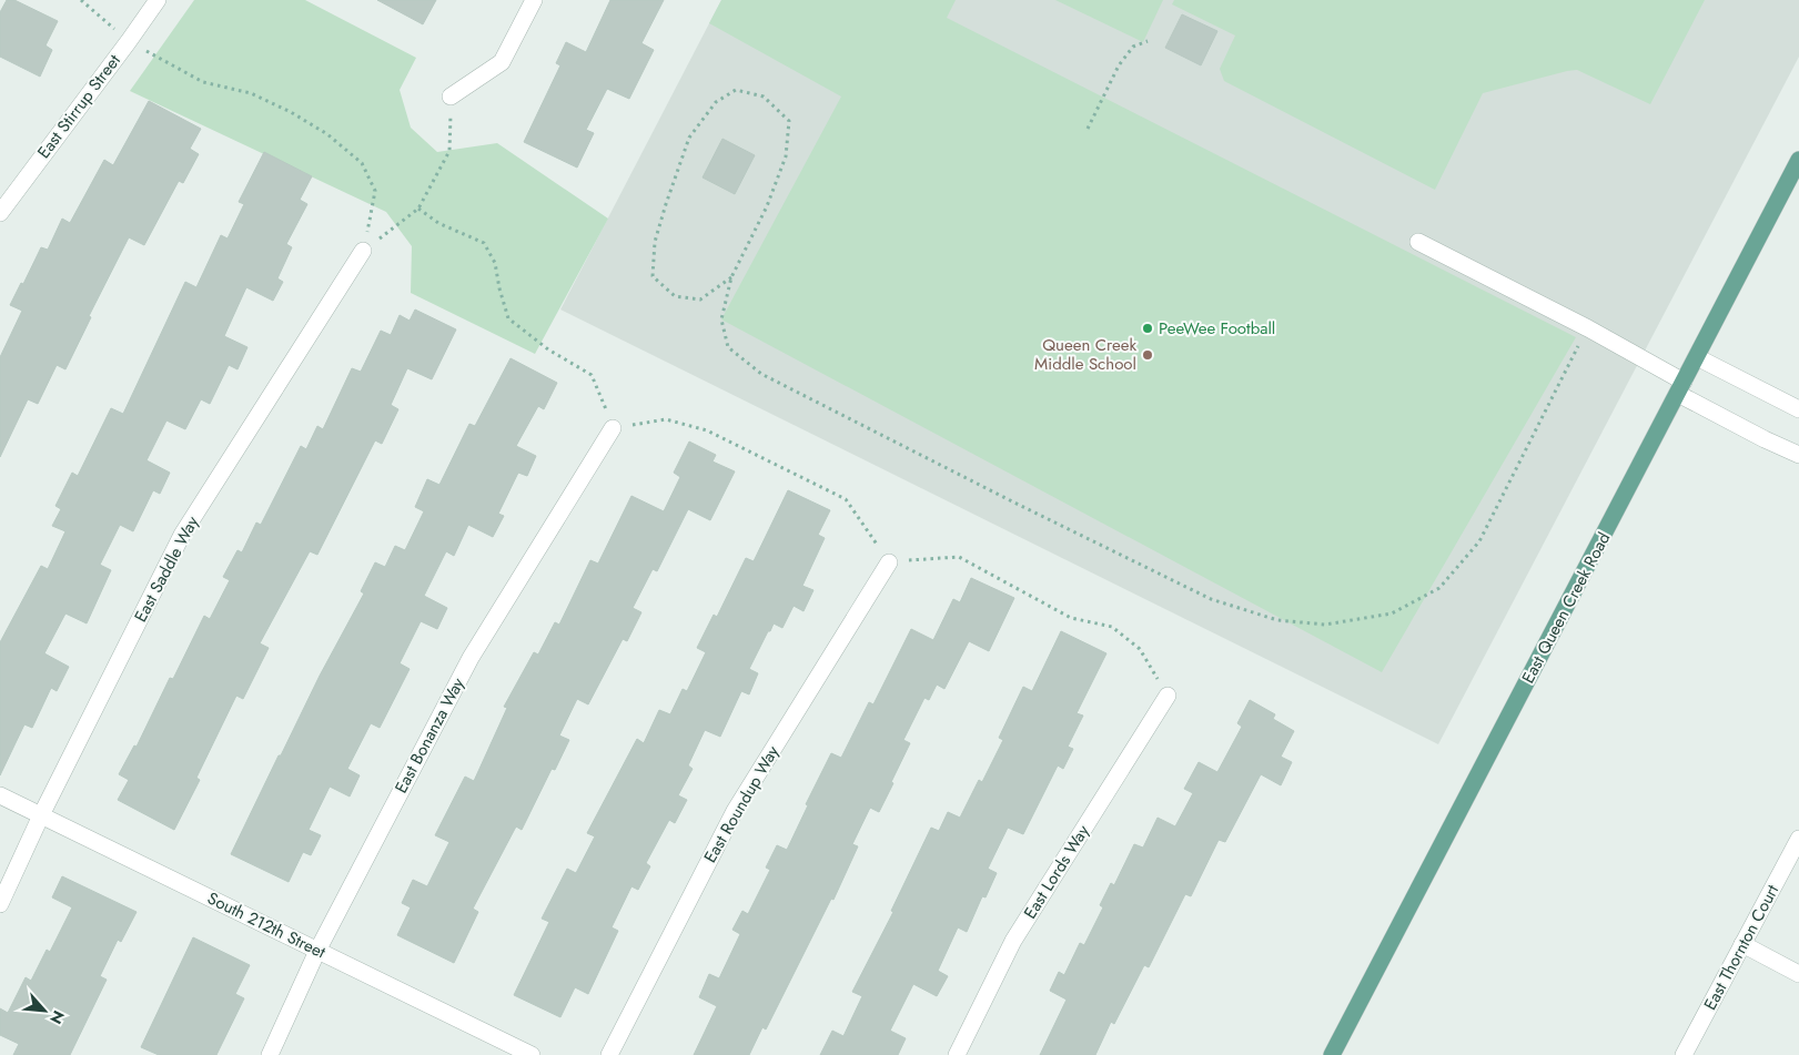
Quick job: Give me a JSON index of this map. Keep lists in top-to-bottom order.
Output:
{
  "streets": {
    "main road": ["East Queen Creek Road"],
    "street": [
      "East Stirrup Street",
      "East Saddle Way",
      "East Bonanza Way",
      "East Roundup Way",
      "East Lords Way",
      "South 212th Street",
      "East Thornton Court"
    ]
  },
  "crossings": [
    ["East Saddle Way", "South 212th Street"],
    ["East Bonanza Way", "South 212th Street"]
  ],
  "places": ["PeeWee Football", "Queen Creek Middle School"],
  "north": "bottom right"
}
